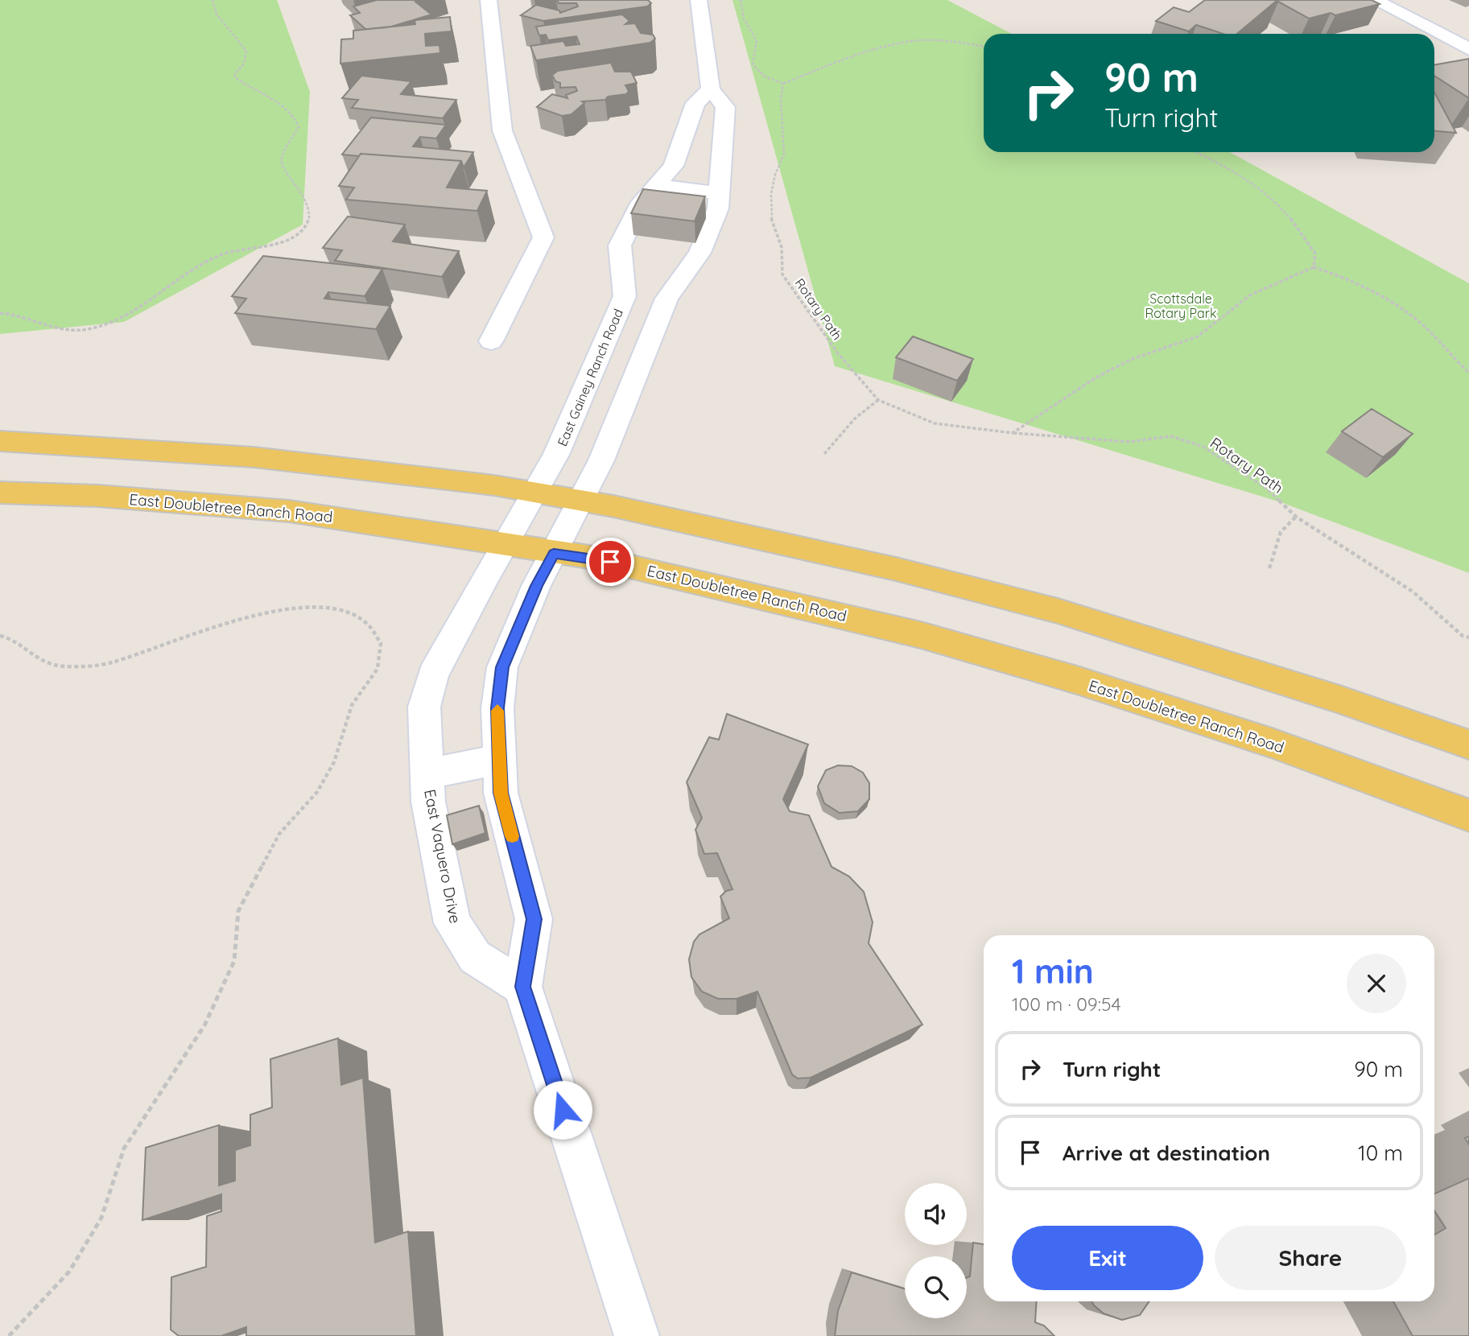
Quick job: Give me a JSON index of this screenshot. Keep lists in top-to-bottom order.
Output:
{
  "streets": {
    "main road": ["East Doubletree Ranch Road"],
    "street": ["East Gainey Ranch Road", "East Vaquero Drive"],
    "path": ["Rotary Path"]
  },
  "crossings": [
    ["East Gainey Ranch Road", "East Doubletree Ranch Road"],
    ["East Gainey Ranch Road", "East Vaquero Drive"],
    ["East Doubletree Ranch Road", "East Vaquero Drive"]
  ],
  "parks": ["Scottsdale Rotary Park"],
  "page": {
    "turn": ["90 m", "Turn right"],
    "heading": ["1 min", "100 m · 09:54"],
    "list": [
      {
        "name": "Turn right",
        "value": "90 m"
      },
      {
        "name": "Arrive at destination",
        "value": "10 m"
      }
    ],
    "buttons": ["Exit", "Share"]
  }
}
